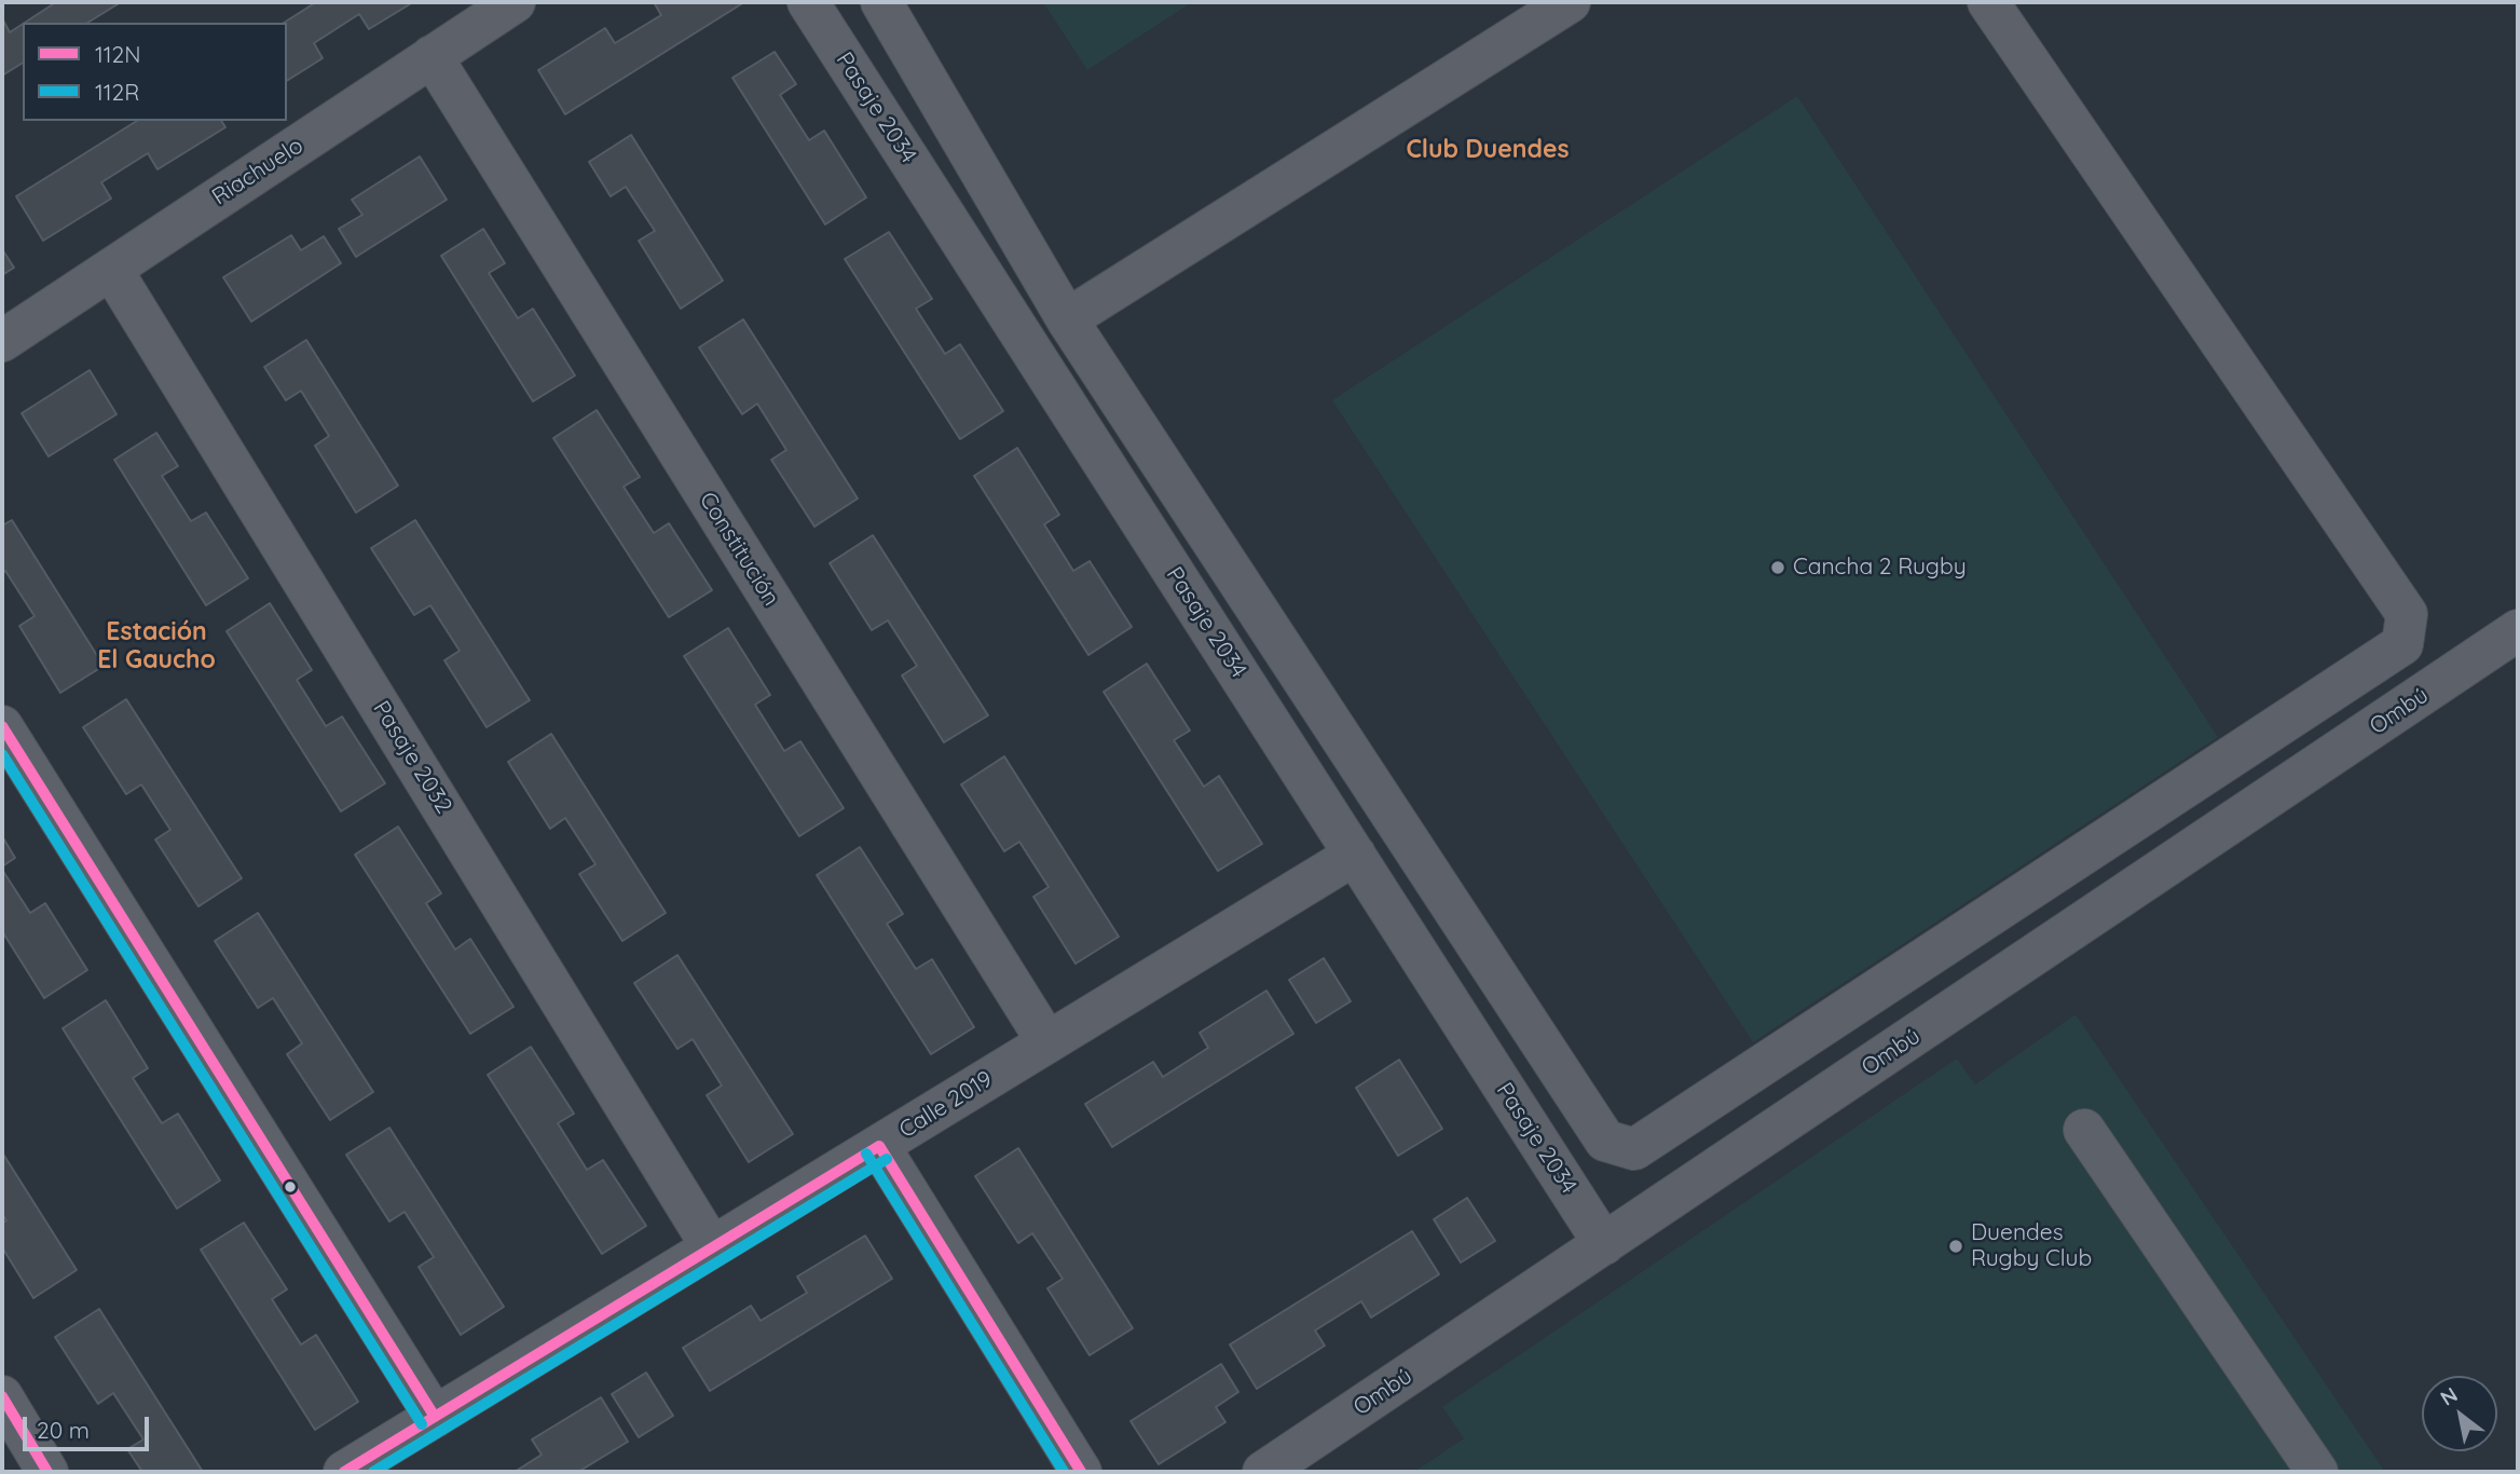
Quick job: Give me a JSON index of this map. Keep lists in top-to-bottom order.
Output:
{
  "streets": {
    "street": [
      "Pasaje 2034",
      "Riachuelo",
      "Constitución",
      "Ombú",
      "Pasaje 2032",
      "Calle 2019"
    ]
  },
  "crossings": [
    ["Pasaje 2034", "Ombú"],
    ["Pasaje 2034", "Calle 2019"],
    ["Riachuelo", "Constitución"],
    ["Riachuelo", "Pasaje 2032"],
    ["Constitución", "Calle 2019"],
    ["Pasaje 2032", "Calle 2019"]
  ],
  "districts": ["Club Duendes", "Estación El Gaucho"],
  "places": ["Cancha 2 Rugby", "Duendes Rugby Club"],
  "lines": ["transit line 112N", "transit line 112R"],
  "legend": ["112N", "112R"],
  "scale_bar": "20 m",
  "north": "top left"
}
